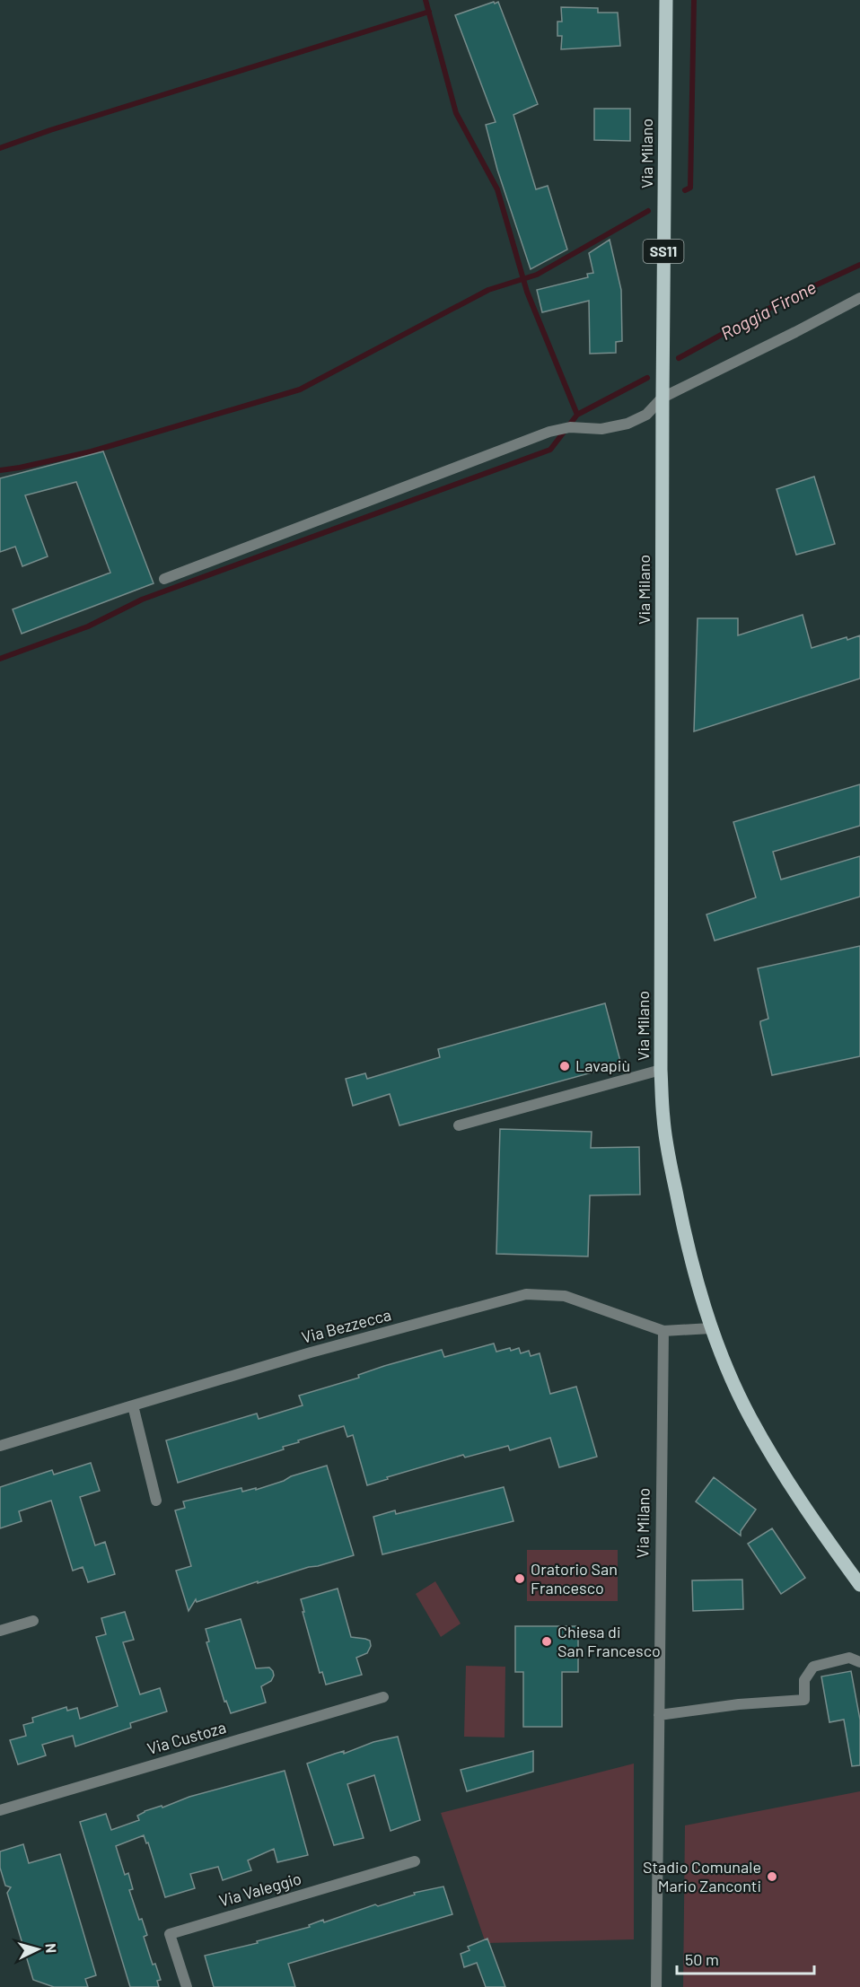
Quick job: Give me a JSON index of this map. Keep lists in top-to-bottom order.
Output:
{
  "streets": {
    "main road": ["Via Milano", "SS11"],
    "street": ["Via Bezzecca", "Via Custoza", "Via Valeggio"]
  },
  "crossings": [
    ["Via Milano", "Via Bezzecca"]
  ],
  "water": ["Roggia Firone"],
  "places": [
    "Lavapiù",
    "Oratorio San Francesco",
    "Chiesa di San Francesco",
    "Stadio Comunale Mario Zanconti"
  ],
  "scale_bar": "50 m",
  "north": "right"
}
